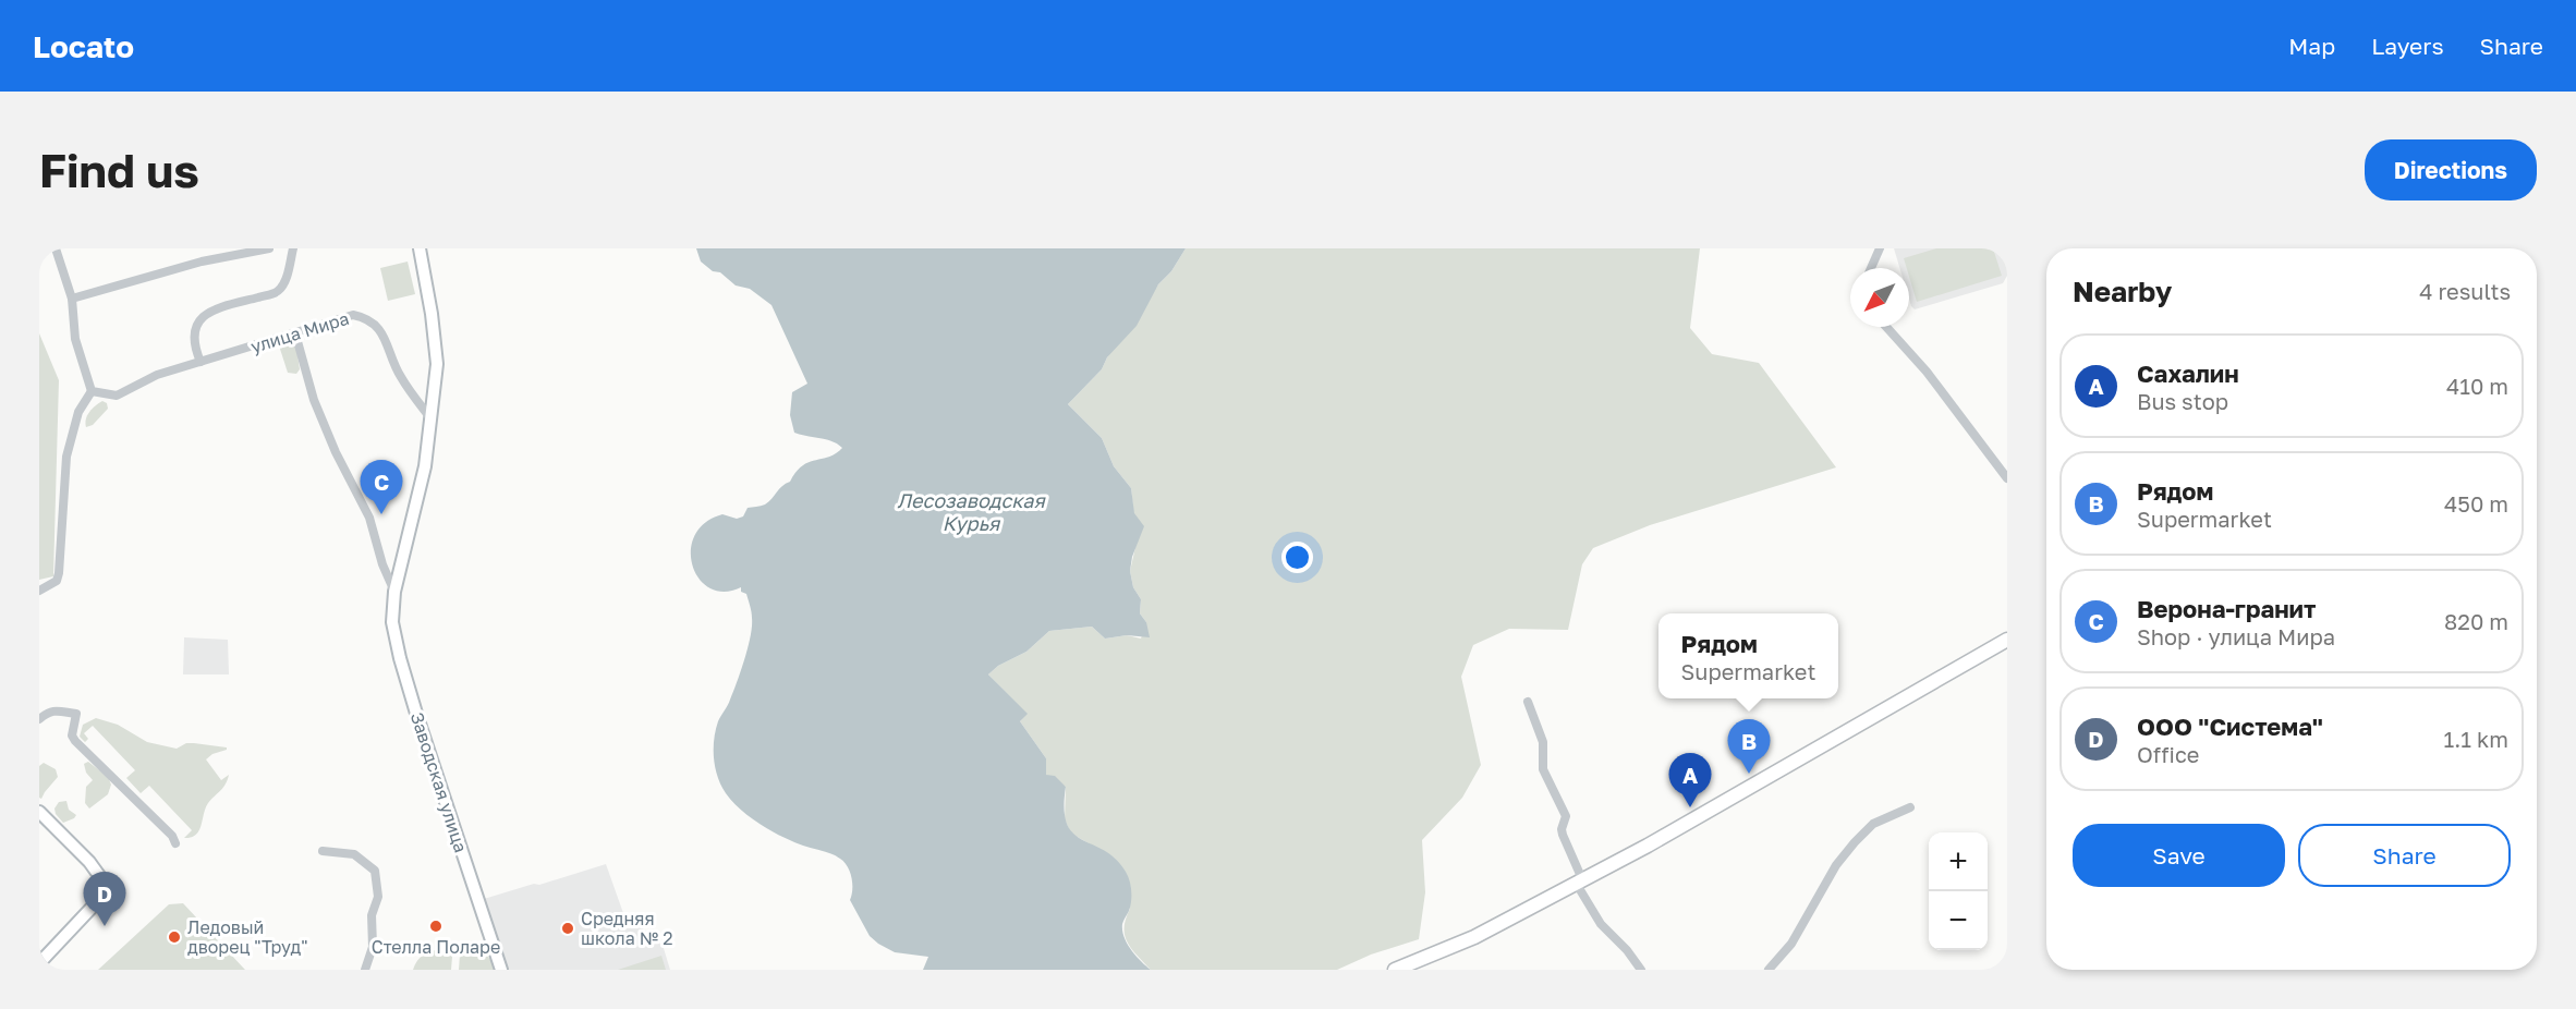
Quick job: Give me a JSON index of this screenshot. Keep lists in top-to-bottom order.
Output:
{
  "streets": {
    "street": ["улица Мира", "Заводская улица"]
  },
  "water": ["Лесозаводская Курья"],
  "places": ["Стелла Поларе", "Средняя школа № 2", "Ледовый дворец \"Труд\""],
  "north": "bottom left",
  "page": {
    "header": "Locato",
    "nav": ["Map", "Layers", "Share"],
    "buttons": [
      "Directions",
      ["Save", "Share"]
    ],
    "title": "Find us",
    "heading": ["Nearby", "4 results"],
    "list": [
      {
        "mark": "A",
        "name": "Сахалин",
        "note": "Bus stop",
        "value": "410 m"
      },
      {
        "mark": "B",
        "name": "Рядом",
        "note": "Supermarket",
        "value": "450 m"
      },
      {
        "mark": "C",
        "name": "Верона-гранит",
        "note": "Shop · улица Мира",
        "value": "820 m"
      },
      {
        "mark": "D",
        "name": "ООО \"Система\"",
        "note": "Office",
        "value": "1.1 km"
      }
    ],
    "pins": [
      "C",
      "B",
      "A",
      "D"
    ],
    "popup": ["Рядом", "Supermarket"],
    "map_buttons": ["+", "−"]
  }
}
